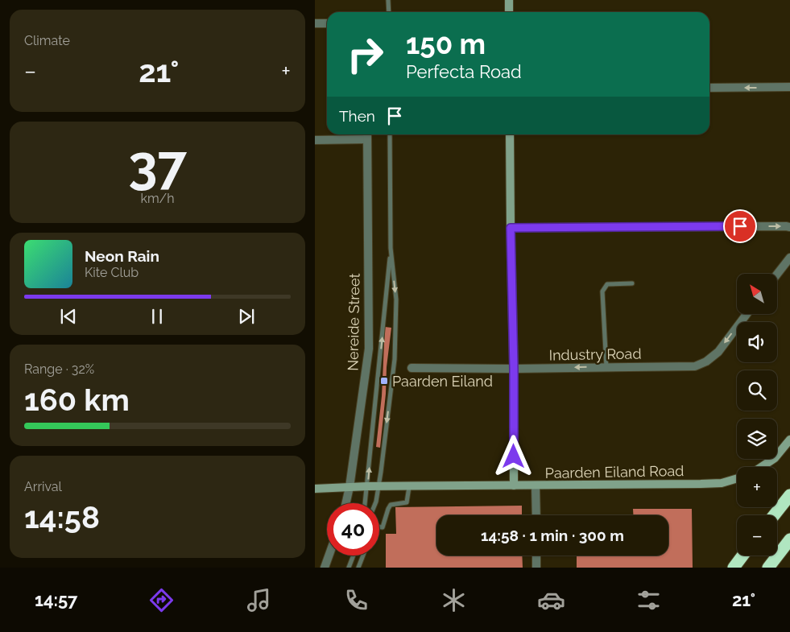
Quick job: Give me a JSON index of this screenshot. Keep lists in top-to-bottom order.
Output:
{
  "streets": {
    "street": ["Nereide Street", "Industry Road", "Paarden Eiland Road"]
  },
  "crossings": [
    ["Nereide Street", "Paarden Eiland Road"]
  ],
  "one_way": ["Industry Road"],
  "places": {
    "transit": ["Paarden Eiland"]
  },
  "north": "top left",
  "page": {
    "tile": [
      "Climate",
      ["37", "km/h"],
      ["Range · 32%", "160 km"],
      ["Arrival", "14:58"]
    ],
    "turn": ["150 m", "Perfecta Road"],
    "heat": ["−", "21°", "+"],
    "then": "Then",
    "song": ["Neon Rain", "Kite Club"],
    "map_buttons": ["+", "−"],
    "limit": "40",
    "trip": "14:58 · 1 min · 300 m",
    "tabs": ["14:57", "21°"]
  }
}
